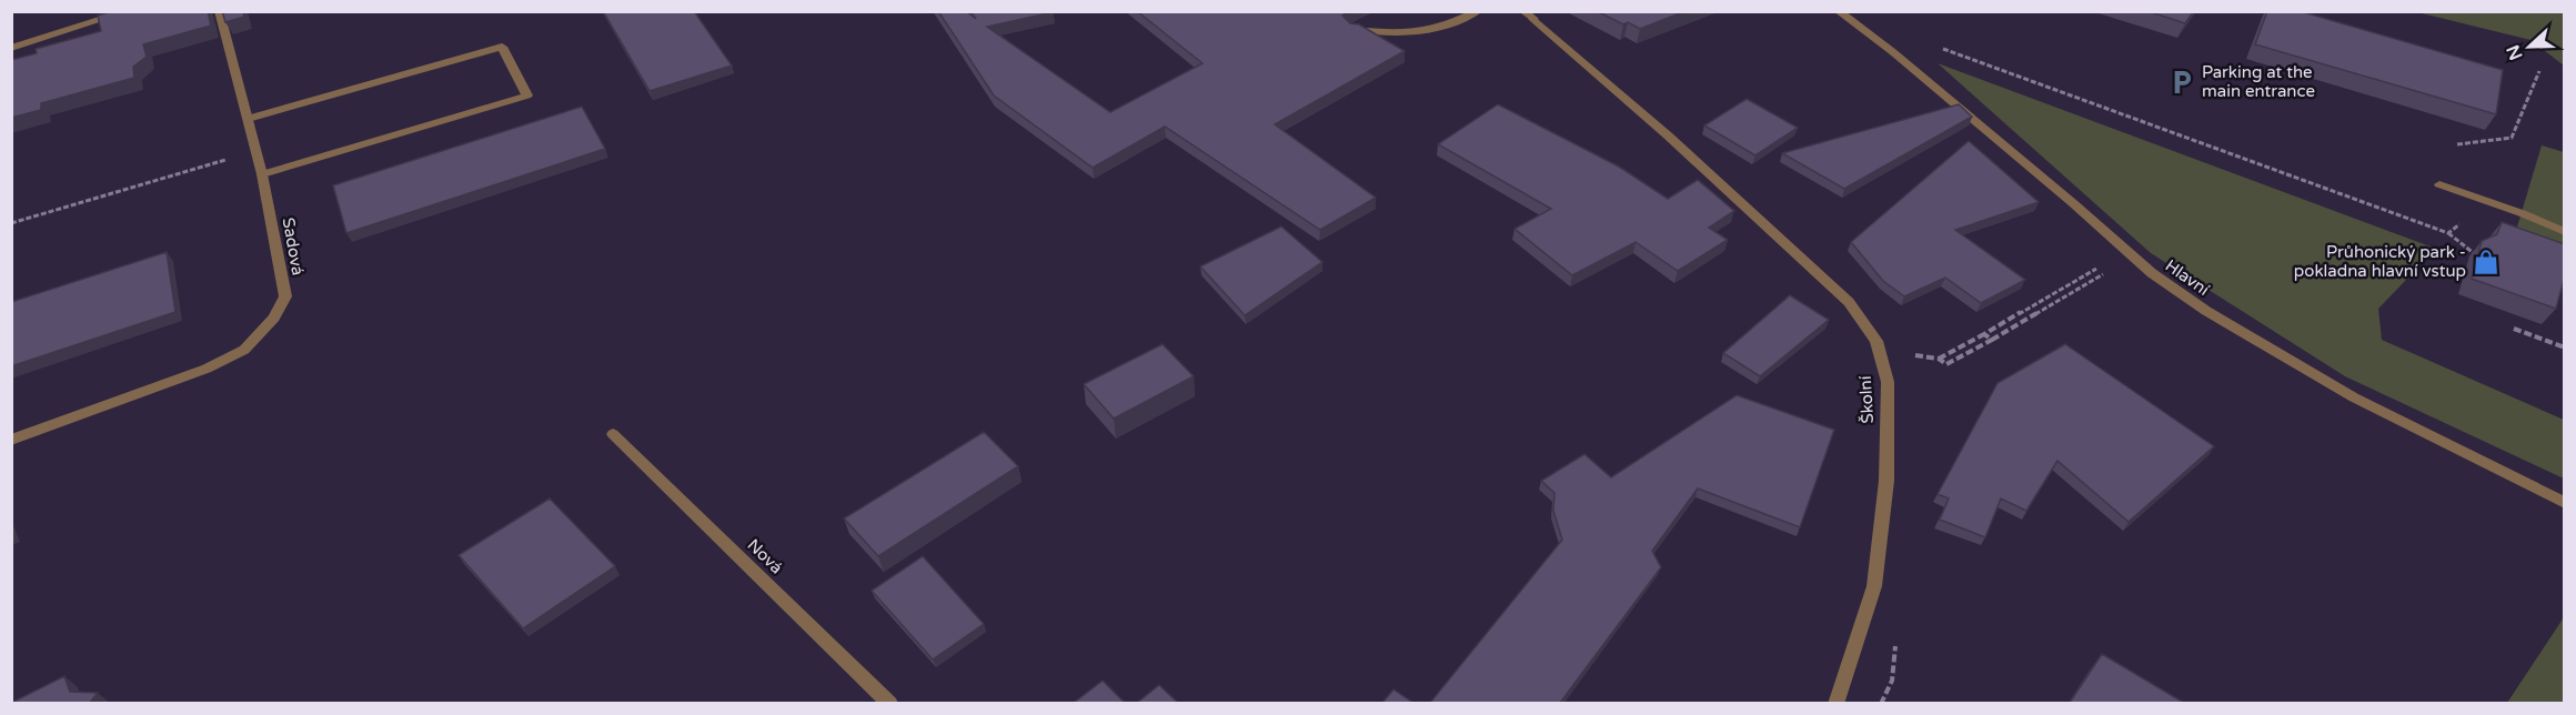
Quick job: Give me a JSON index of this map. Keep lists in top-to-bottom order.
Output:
{
  "streets": {
    "street": [
      "Sadová",
      "Hlavní",
      "Školní",
      "Nová"
    ]
  },
  "places": {
    "parking": ["Parking at the main entrance"],
    "shop": ["Průhonický park - pokladna hlavní vstup"]
  },
  "north": "left"
}
